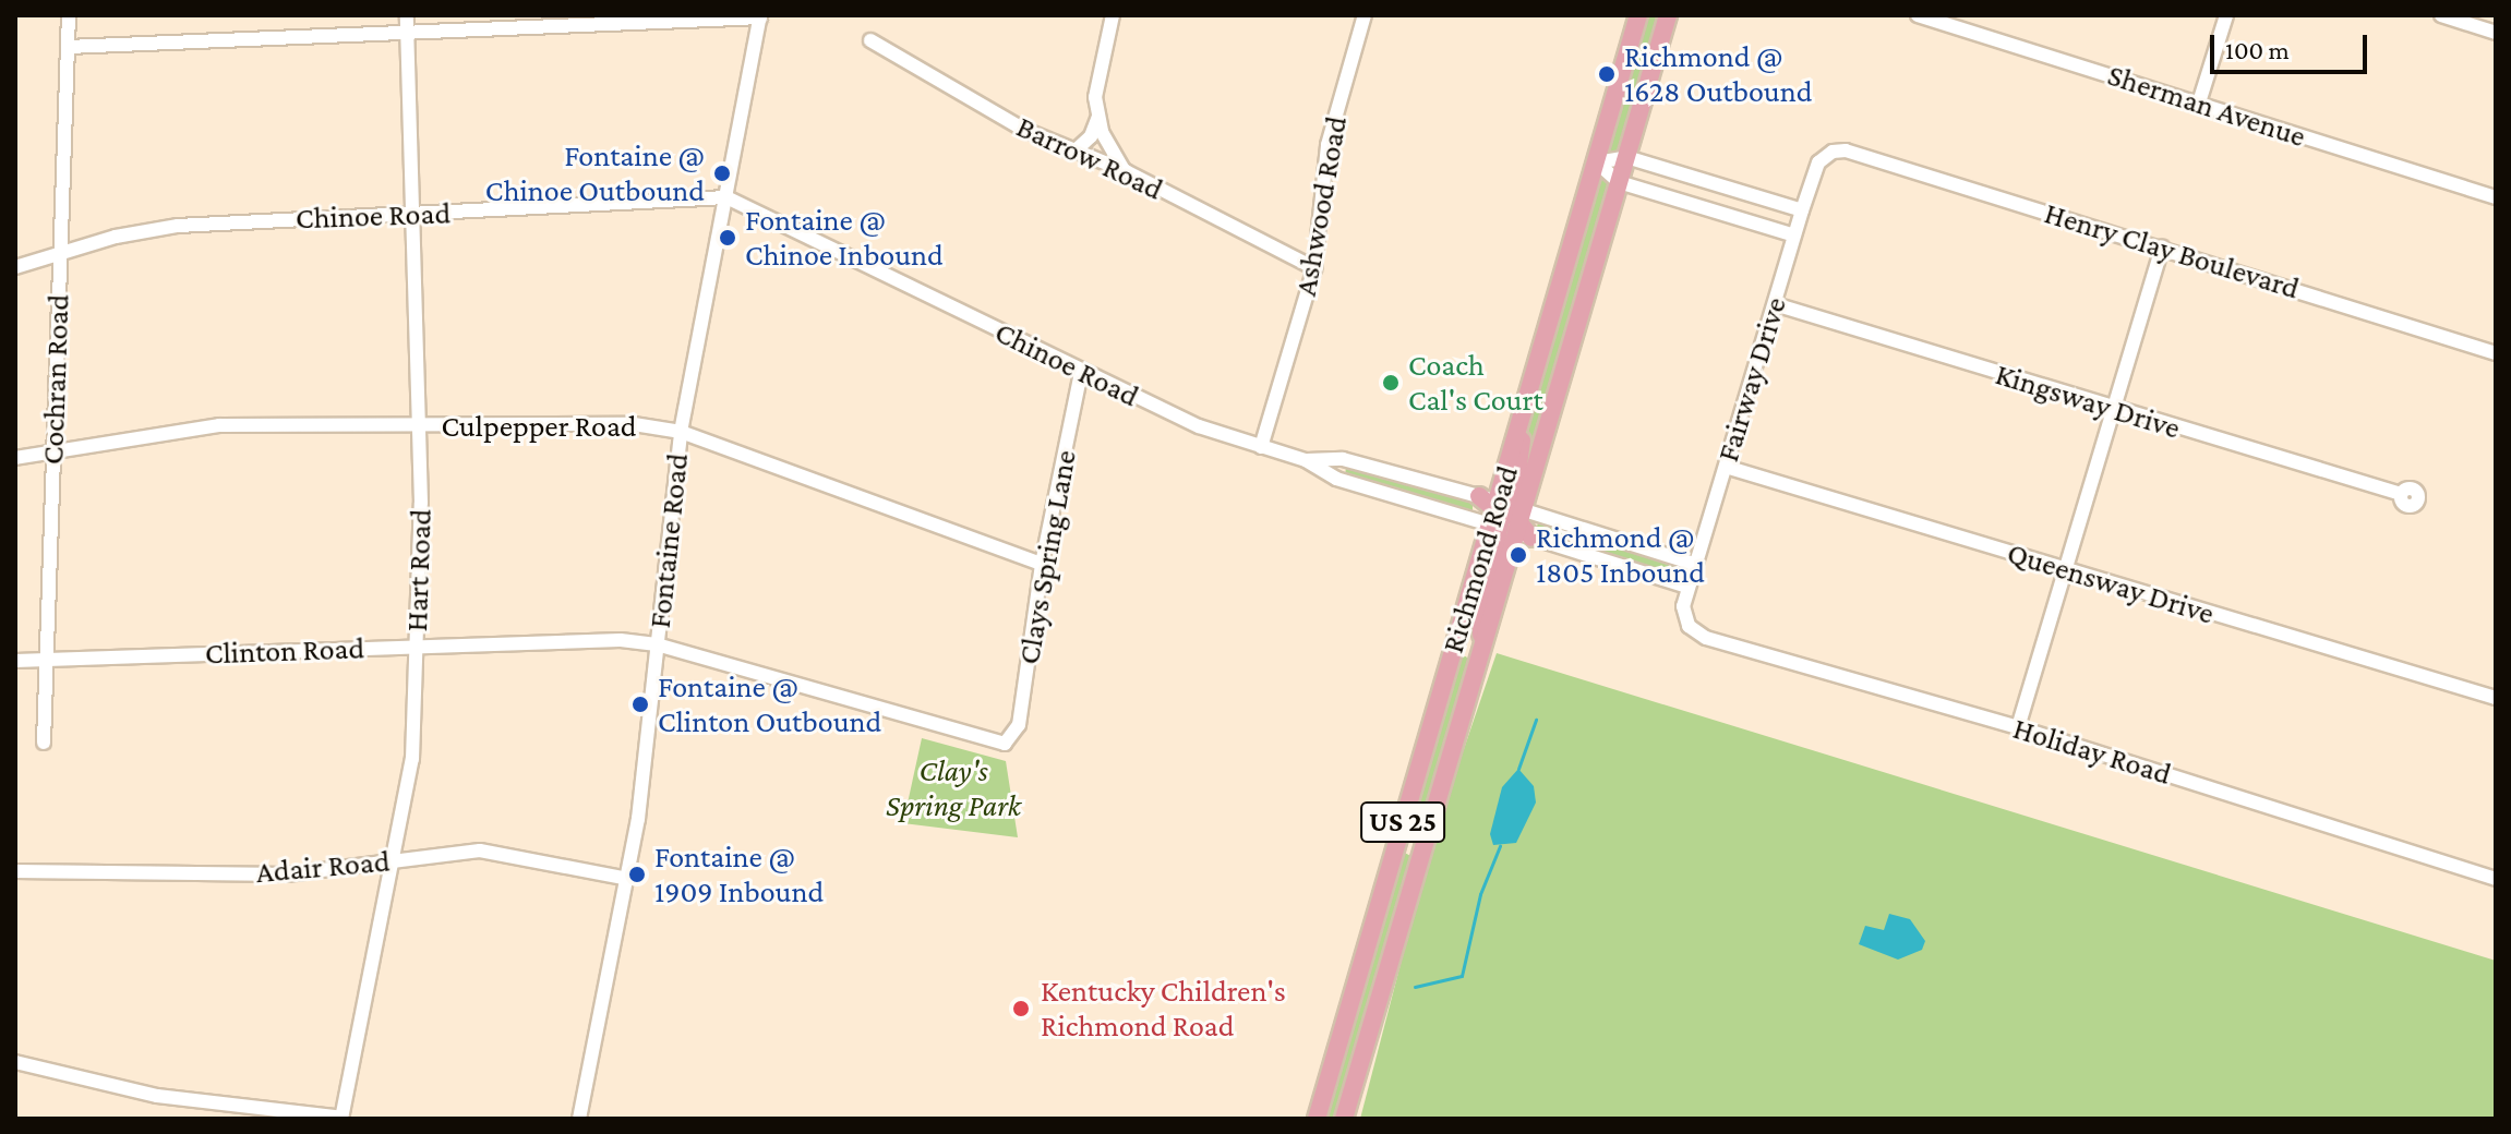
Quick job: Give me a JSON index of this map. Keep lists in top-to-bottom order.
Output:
{
  "streets": {
    "main road": ["Richmond Road", "US 25"],
    "street": [
      "Sherman Avenue",
      "Barrow Road",
      "Ashwood Road",
      "Chinoe Road",
      "Henry Clay Boulevard",
      "Cochran Road",
      "Fairway Drive",
      "Kingsway Drive",
      "Culpepper Road",
      "Fontaine Road",
      "Clays Spring Lane",
      "Hart Road",
      "Queensway Drive",
      "Clinton Road",
      "Holiday Road",
      "Adair Road"
    ]
  },
  "crossings": [
    ["Barrow Road", "Ashwood Road"],
    ["Ashwood Road", "Chinoe Road"],
    ["Chinoe Road", "Cochran Road"],
    ["Chinoe Road", "Fontaine Road"],
    ["Chinoe Road", "Clays Spring Lane"],
    ["Chinoe Road", "Richmond Road"],
    ["Chinoe Road", "Hart Road"],
    ["Henry Clay Boulevard", "Fairway Drive"],
    ["Cochran Road", "Culpepper Road"],
    ["Cochran Road", "Clinton Road"],
    ["Fairway Drive", "Kingsway Drive"],
    ["Fairway Drive", "Queensway Drive"],
    ["Fairway Drive", "Holiday Road"],
    ["Culpepper Road", "Fontaine Road"],
    ["Culpepper Road", "Clays Spring Lane"],
    ["Culpepper Road", "Hart Road"],
    ["Fontaine Road", "Clinton Road"],
    ["Fontaine Road", "Adair Road"],
    ["Clays Spring Lane", "Clinton Road"],
    ["Hart Road", "Clinton Road"],
    ["Hart Road", "Adair Road"]
  ],
  "parks": ["Clay's Spring Park"],
  "places": [
    "Richmond @ 1628 Outbound",
    "Fontaine @ Chinoe Outbound",
    "Fontaine @ Chinoe Inbound",
    "Coach Cal's Court",
    "Richmond @ 1805 Inbound",
    "Fontaine @ Clinton Outbound",
    "Fontaine @ 1909 Inbound",
    "Kentucky Children's Richmond Road"
  ],
  "scale_bar": "100 m"
}
